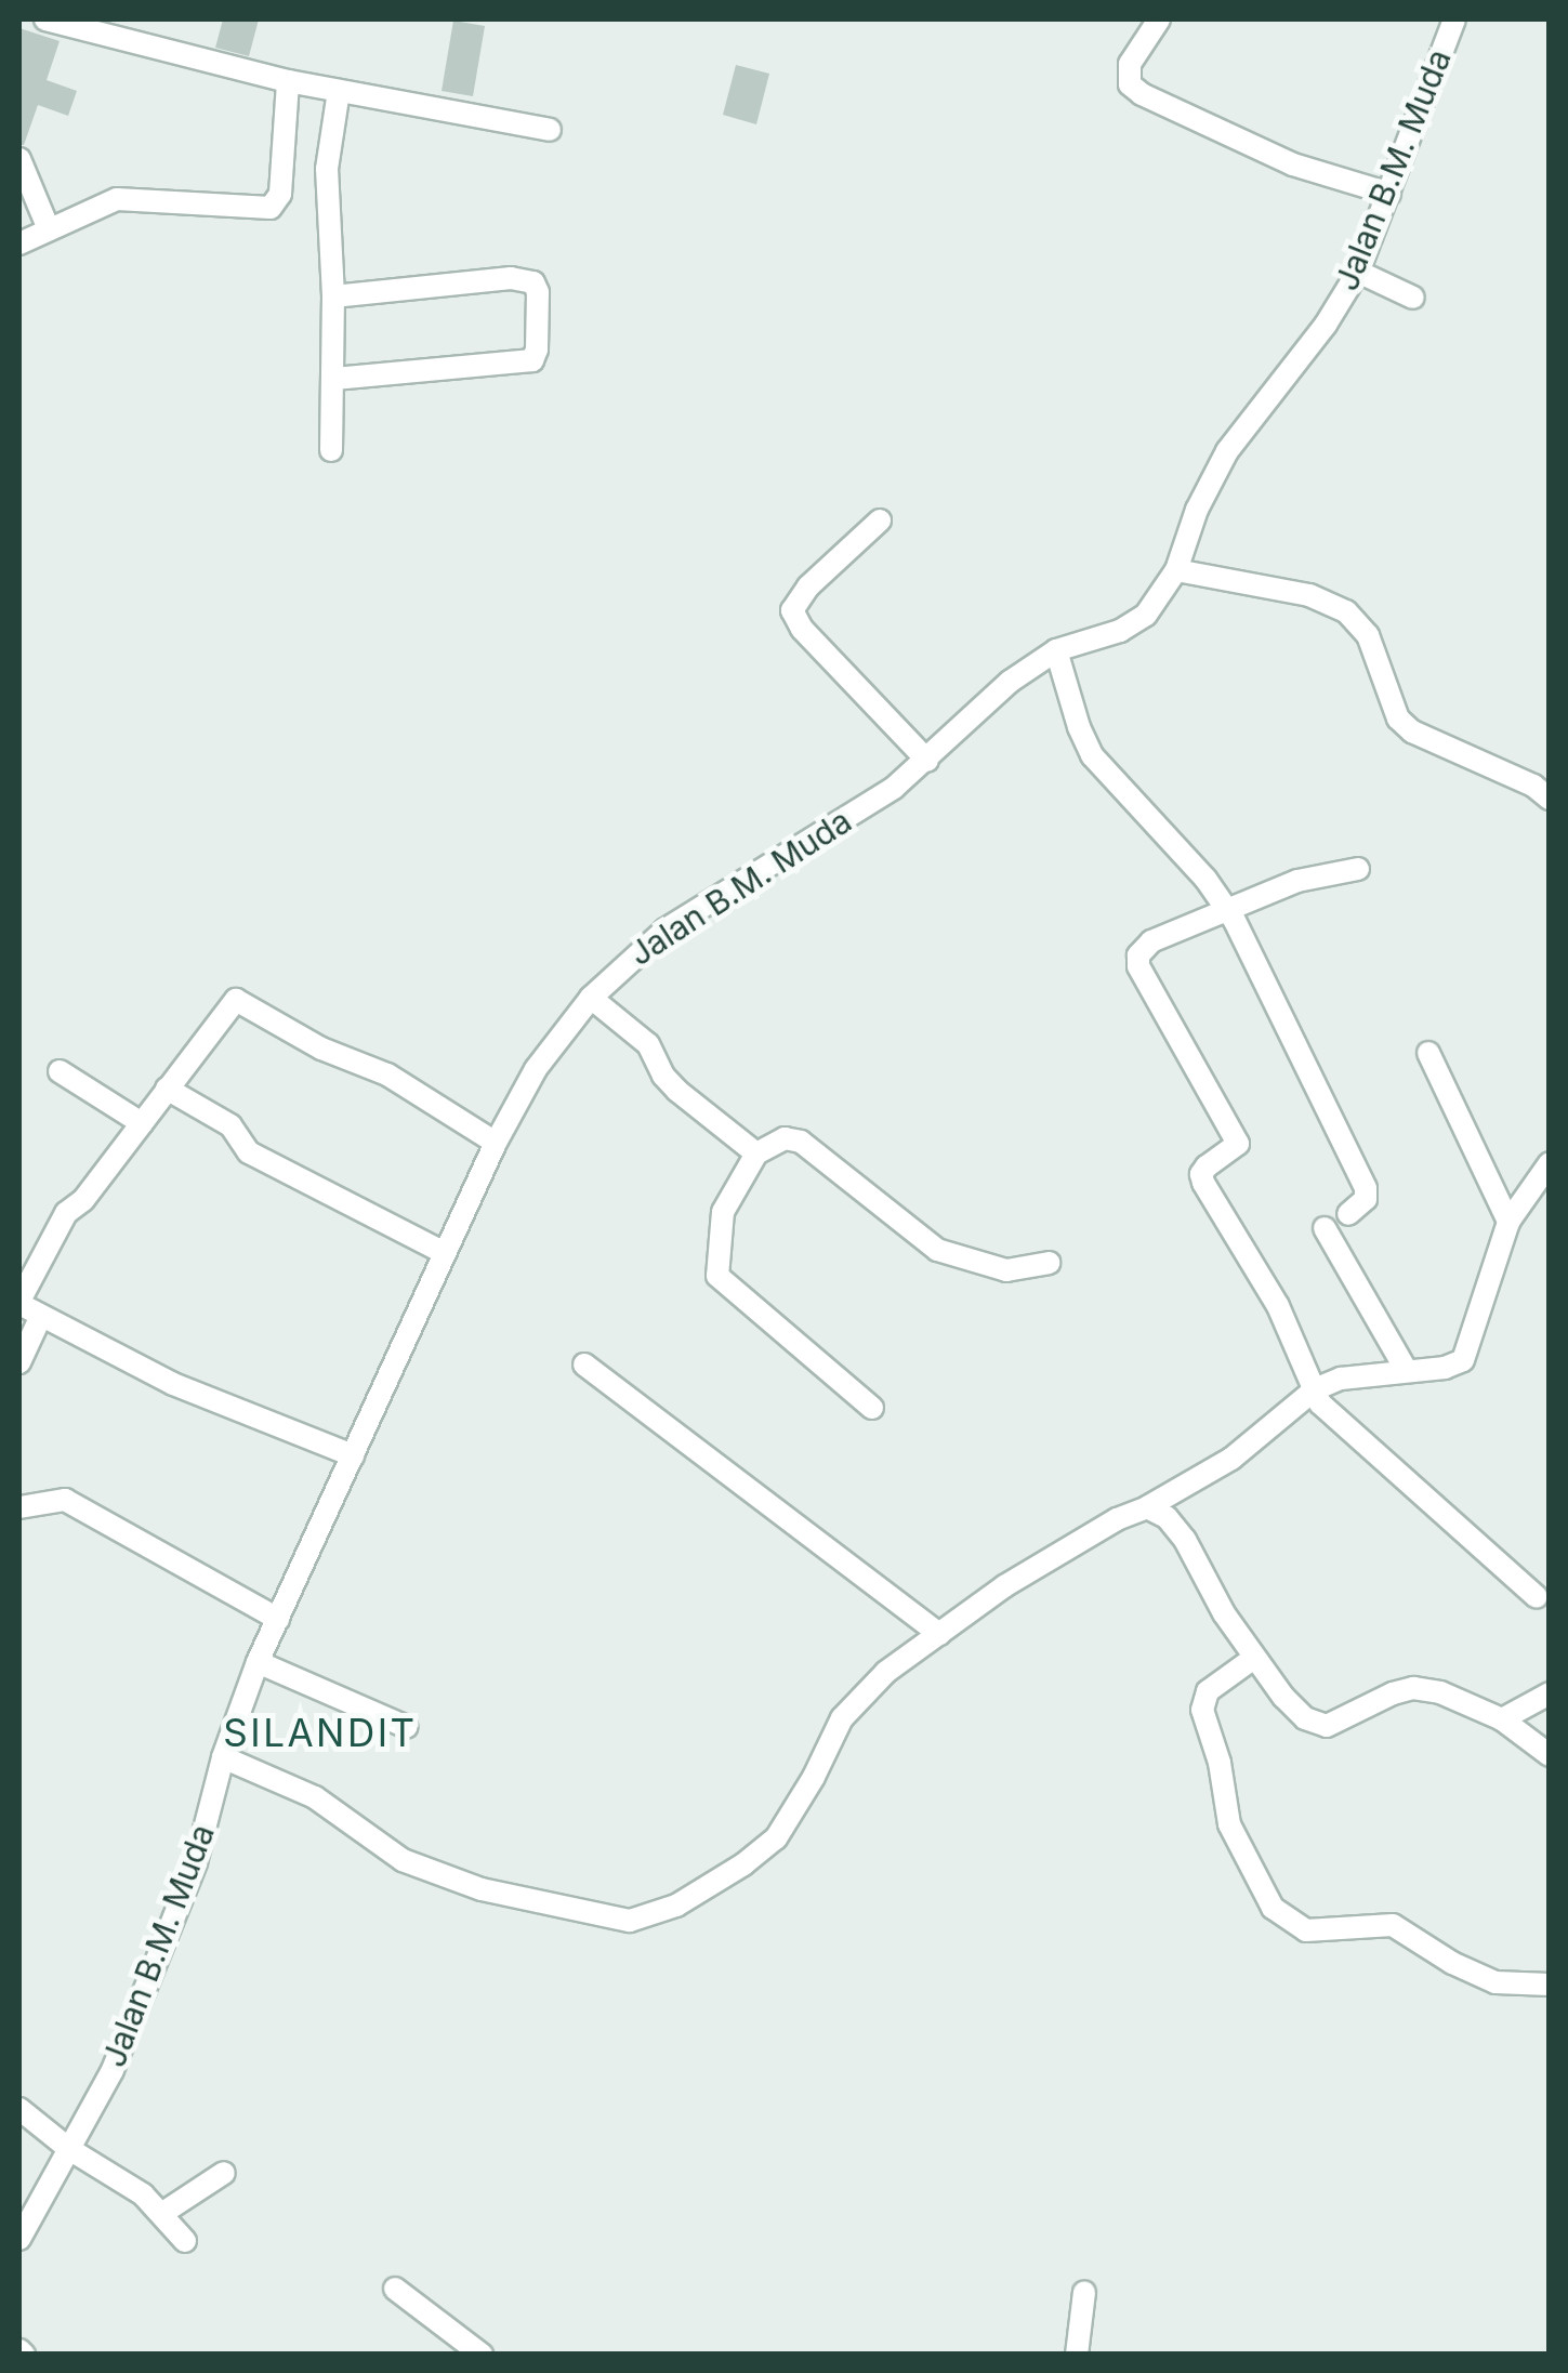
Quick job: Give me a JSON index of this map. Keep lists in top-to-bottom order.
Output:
{
  "streets": {
    "street": ["Jalan B.M. Muda"]
  },
  "districts": ["SILANDIT"]
}
